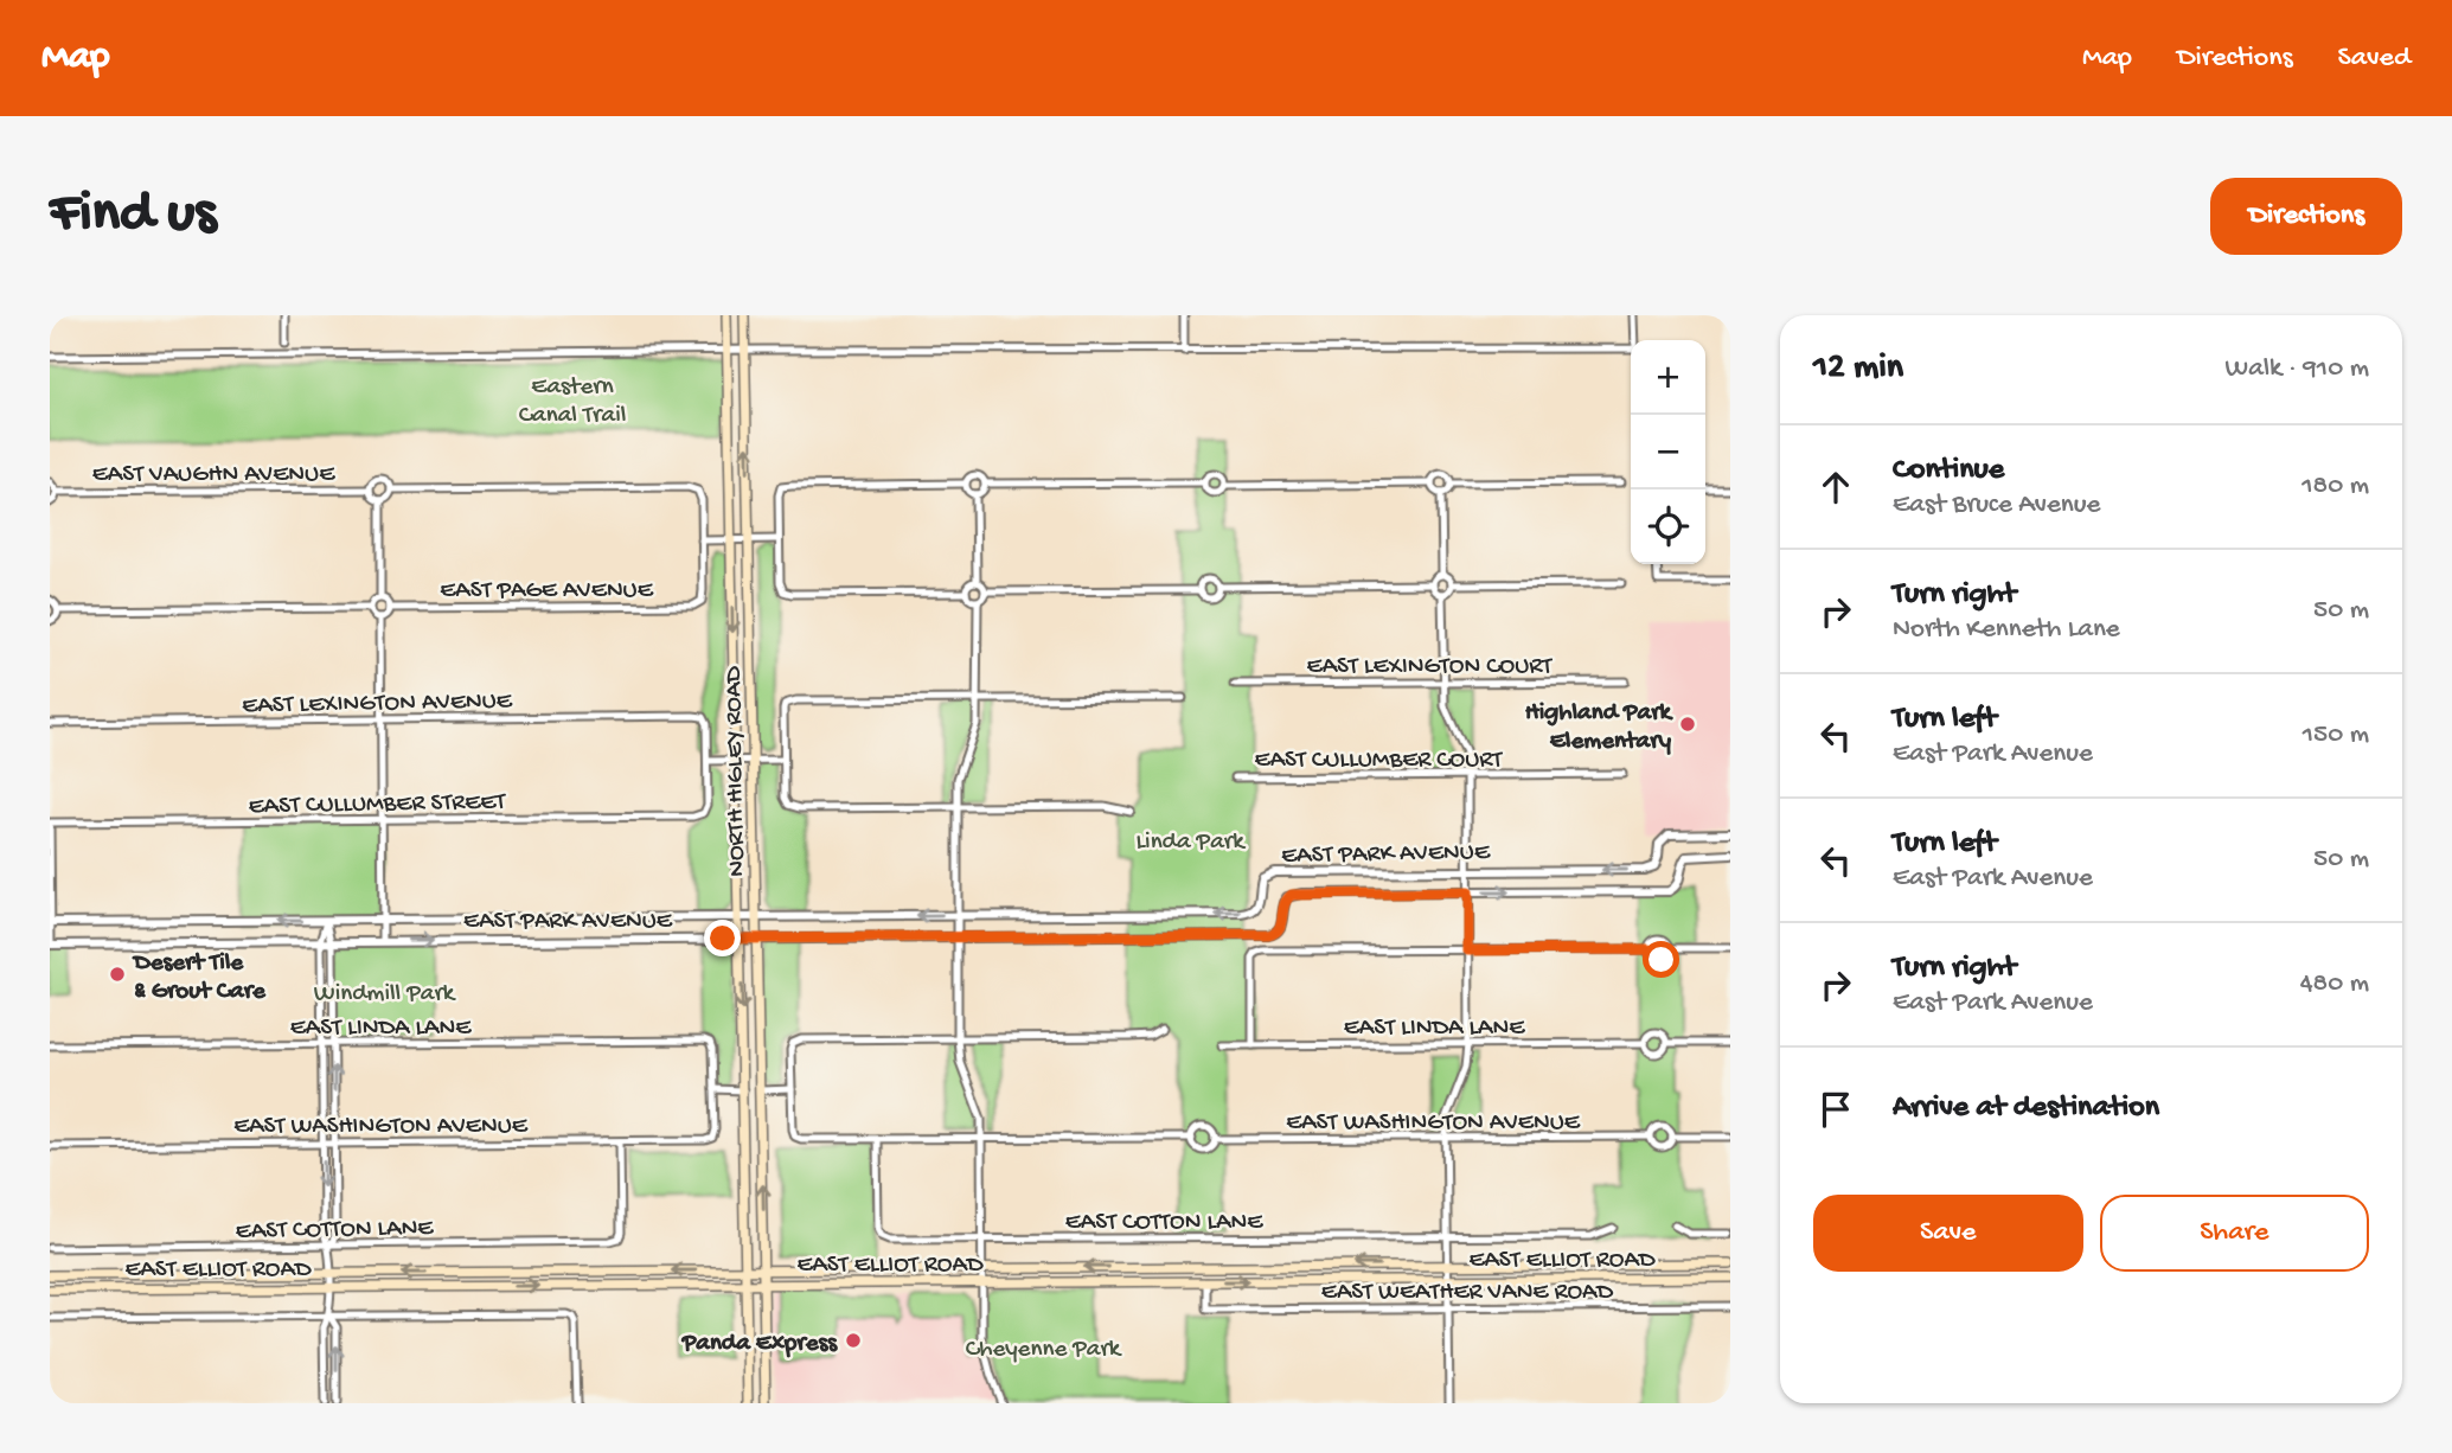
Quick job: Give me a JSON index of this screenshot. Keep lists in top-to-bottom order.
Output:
{
  "streets": {
    "main road": ["NORTH HIGLEY ROAD", "EAST ELLIOT ROAD"],
    "street": [
      "EAST VAUGHN AVENUE",
      "EAST PAGE AVENUE",
      "EAST LEXINGTON COURT",
      "EAST LEXINGTON AVENUE",
      "EAST CULLUMBER COURT",
      "EAST CULLUMBER STREET",
      "EAST PARK AVENUE",
      "EAST LINDA LANE",
      "EAST WASHINGTON AVENUE",
      "EAST COTTON LANE",
      "EAST WEATHER VANE ROAD"
    ]
  },
  "crossings": [
    ["EAST VAUGHN AVENUE", "EAST PAGE AVENUE"],
    ["EAST LEXINGTON AVENUE", "EAST CULLUMBER STREET"],
    ["NORTH HIGLEY ROAD", "EAST PARK AVENUE"],
    ["NORTH HIGLEY ROAD", "EAST ELLIOT ROAD"],
    ["EAST LINDA LANE", "EAST WASHINGTON AVENUE"],
    ["EAST WASHINGTON AVENUE", "EAST COTTON LANE"],
    ["EAST ELLIOT ROAD", "EAST WEATHER VANE ROAD"]
  ],
  "parks": [
    "Eastern Canal Trail",
    "Linda Park",
    "Windmill Park",
    "Cheyenne Park"
  ],
  "places": ["Highland Park Elementary", "Desert Tile & Grout Care", "Panda Express"],
  "page": {
    "header": "Map",
    "nav": ["Map", "Directions", "Saved"],
    "buttons": [
      "Directions",
      ["Save", "Share"]
    ],
    "title": "Find us",
    "heading": ["12 min", "Walk · 910 m"],
    "map_buttons": ["+", "−"],
    "list": [
      ["Continue", "East Bruce Avenue", "180 m"],
      ["Turn right", "North Kenneth Lane", "50 m"],
      ["Turn left", "East Park Avenue", "150 m"],
      ["Turn left", "East Park Avenue", "50 m"],
      ["Turn right", "East Park Avenue", "480 m"],
      "Arrive at destination"
    ]
  }
}
